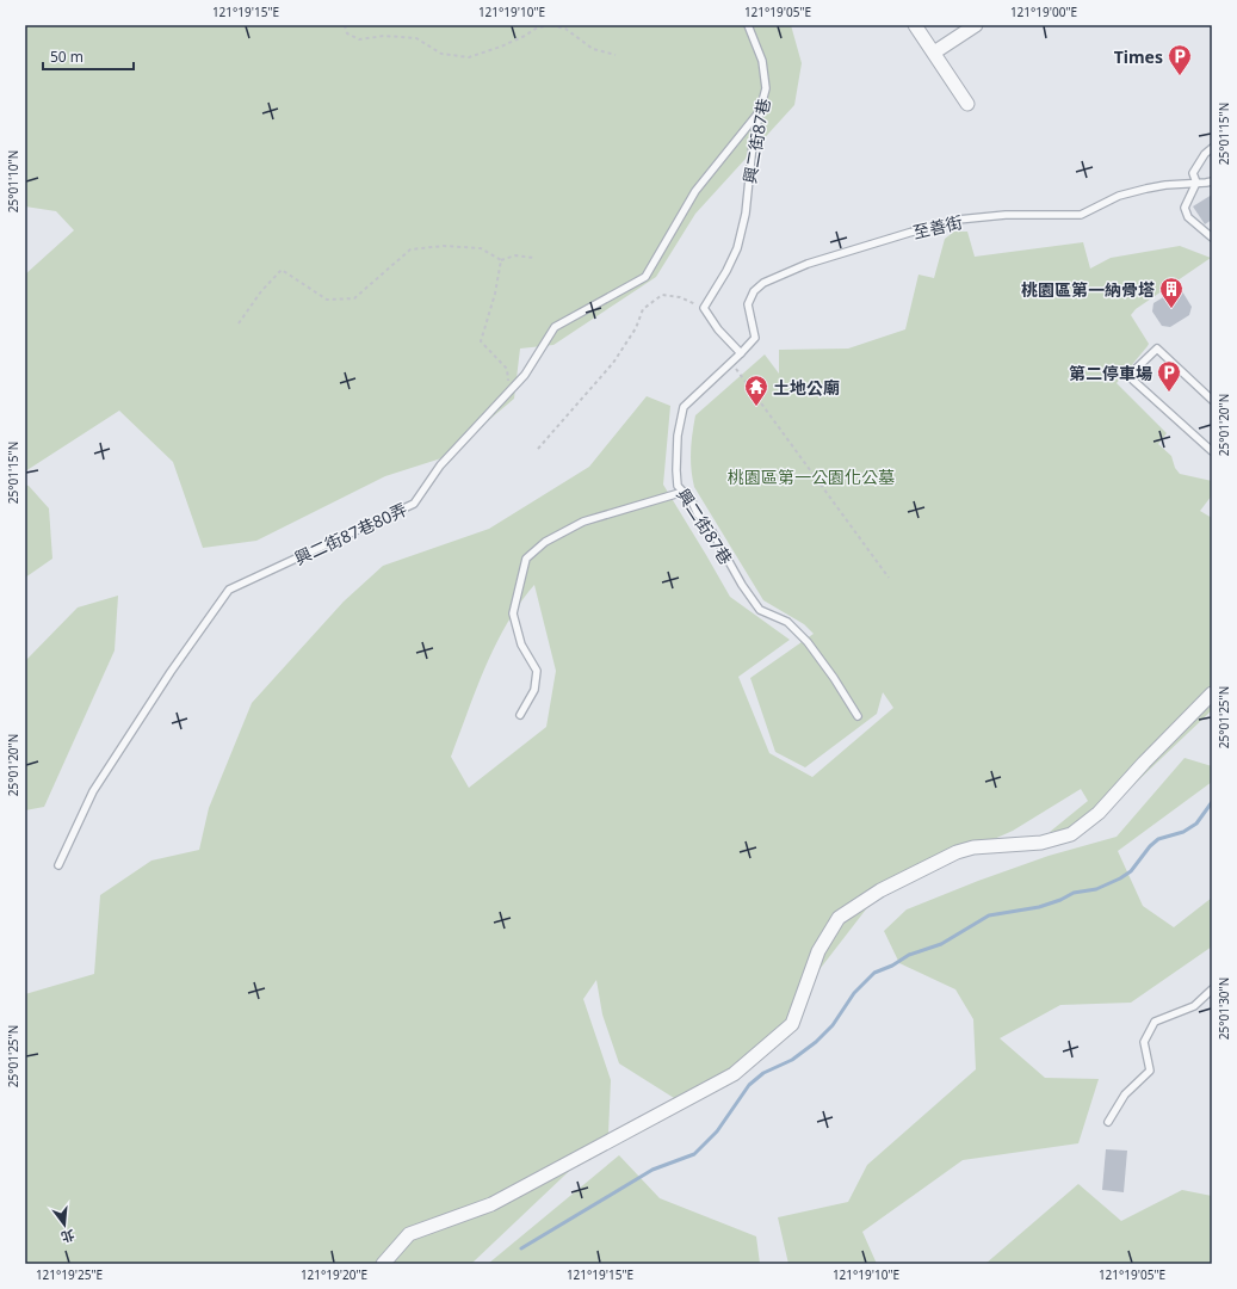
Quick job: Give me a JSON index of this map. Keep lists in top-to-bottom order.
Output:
{
  "streets": {
    "lane": ["興二街87巷", "至善街", "興二街87巷80弄"]
  },
  "crossings": [
    ["興二街87巷", "至善街"],
    ["興二街87巷", "興二街87巷80弄"]
  ],
  "parks": ["桃園區第一公園化公墓"],
  "places": {
    "parking": ["Times", "第二停車場"],
    "building": ["桃園區第一納骨塔"],
    "temple": ["土地公廟"]
  },
  "scale_bar": "50 m",
  "north": "bottom",
  "coordinates": [
    "121°19'15\"E",
    "121°19'10\"E",
    "121°19'05\"E",
    "121°19'00\"E",
    "25°01'15\"N",
    "25°01'10\"N",
    "25°01'20\"N",
    "25°01'25\"N",
    "25°01'30\"N",
    "121°19'25\"E",
    "121°19'20\"E"
  ]
}
